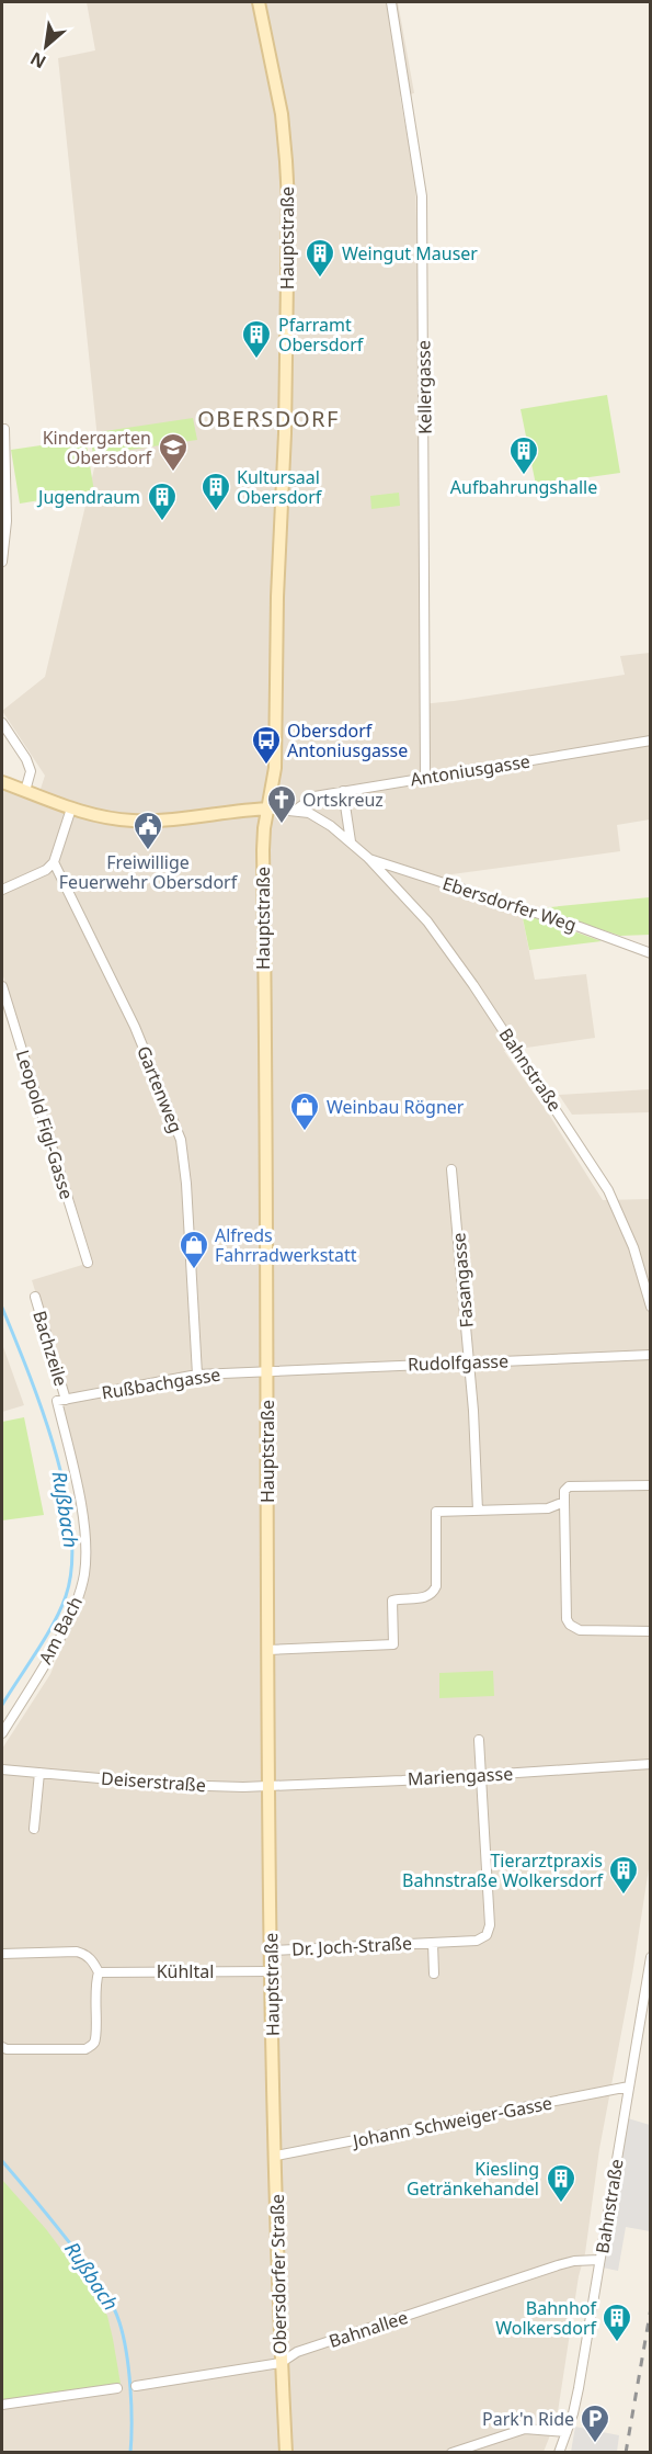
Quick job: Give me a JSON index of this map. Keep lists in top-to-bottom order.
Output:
{
  "streets": {
    "main road": ["Hauptstraße", "Obersdorfer Straße"],
    "street": [
      "Kellergasse",
      "Antoniusgasse",
      "Ebersdorfer Weg",
      "Bahnstraße",
      "Gartenweg",
      "Leopold Figl-Gasse",
      "Fasangasse",
      "Bachzeile",
      "Rudolfgasse",
      "Rußbachgasse",
      "Am Bach",
      "Mariengasse",
      "Deiserstraße",
      "Dr. Joch-Straße",
      "Kühltal",
      "Johann Schweiger-Gasse",
      "Bahnallee"
    ]
  },
  "crossings": [
    ["Hauptstraße", "Bahnstraße"],
    ["Hauptstraße", "Rudolfgasse"],
    ["Hauptstraße", "Rußbachgasse"],
    ["Hauptstraße", "Mariengasse"],
    ["Hauptstraße", "Deiserstraße"],
    ["Hauptstraße", "Dr. Joch-Straße"],
    ["Hauptstraße", "Kühltal"],
    ["Hauptstraße", "Obersdorfer Straße"],
    ["Kellergasse", "Antoniusgasse"],
    ["Antoniusgasse", "Bahnstraße"],
    ["Ebersdorfer Weg", "Bahnstraße"],
    ["Bahnstraße", "Johann Schweiger-Gasse"],
    ["Bahnstraße", "Bahnallee"],
    ["Gartenweg", "Rußbachgasse"],
    ["Fasangasse", "Rudolfgasse"],
    ["Bachzeile", "Rußbachgasse"],
    ["Bachzeile", "Am Bach"],
    ["Rudolfgasse", "Rußbachgasse"],
    ["Rußbachgasse", "Am Bach"],
    ["Mariengasse", "Deiserstraße"],
    ["Mariengasse", "Dr. Joch-Straße"],
    ["Johann Schweiger-Gasse", "Obersdorfer Straße"],
    ["Obersdorfer Straße", "Bahnallee"]
  ],
  "districts": ["OBERSDORF"],
  "water": ["Rußbach"],
  "places": {
    "building": [
      "Weingut Mauser",
      "Pfarramt Obersdorf",
      "Aufbahrungshalle",
      "Kultursaal Obersdorf",
      "Jugendraum",
      "Tierarztpraxis Bahnstraße Wolkersdorf",
      "Kiesling Getränkehandel",
      "Bahnhof Wolkersdorf"
    ],
    "school or university": ["Kindergarten Obersdorf"],
    "bus stop": ["Obersdorf Antoniusgasse"],
    "church": ["Ortskreuz"],
    "public building": ["Freiwillige Feuerwehr Obersdorf"],
    "shop": ["Weinbau Rögner", "Alfreds Fahrradwerkstatt"],
    "parking": ["Park'n Ride"]
  },
  "north": "bottom left"
}
